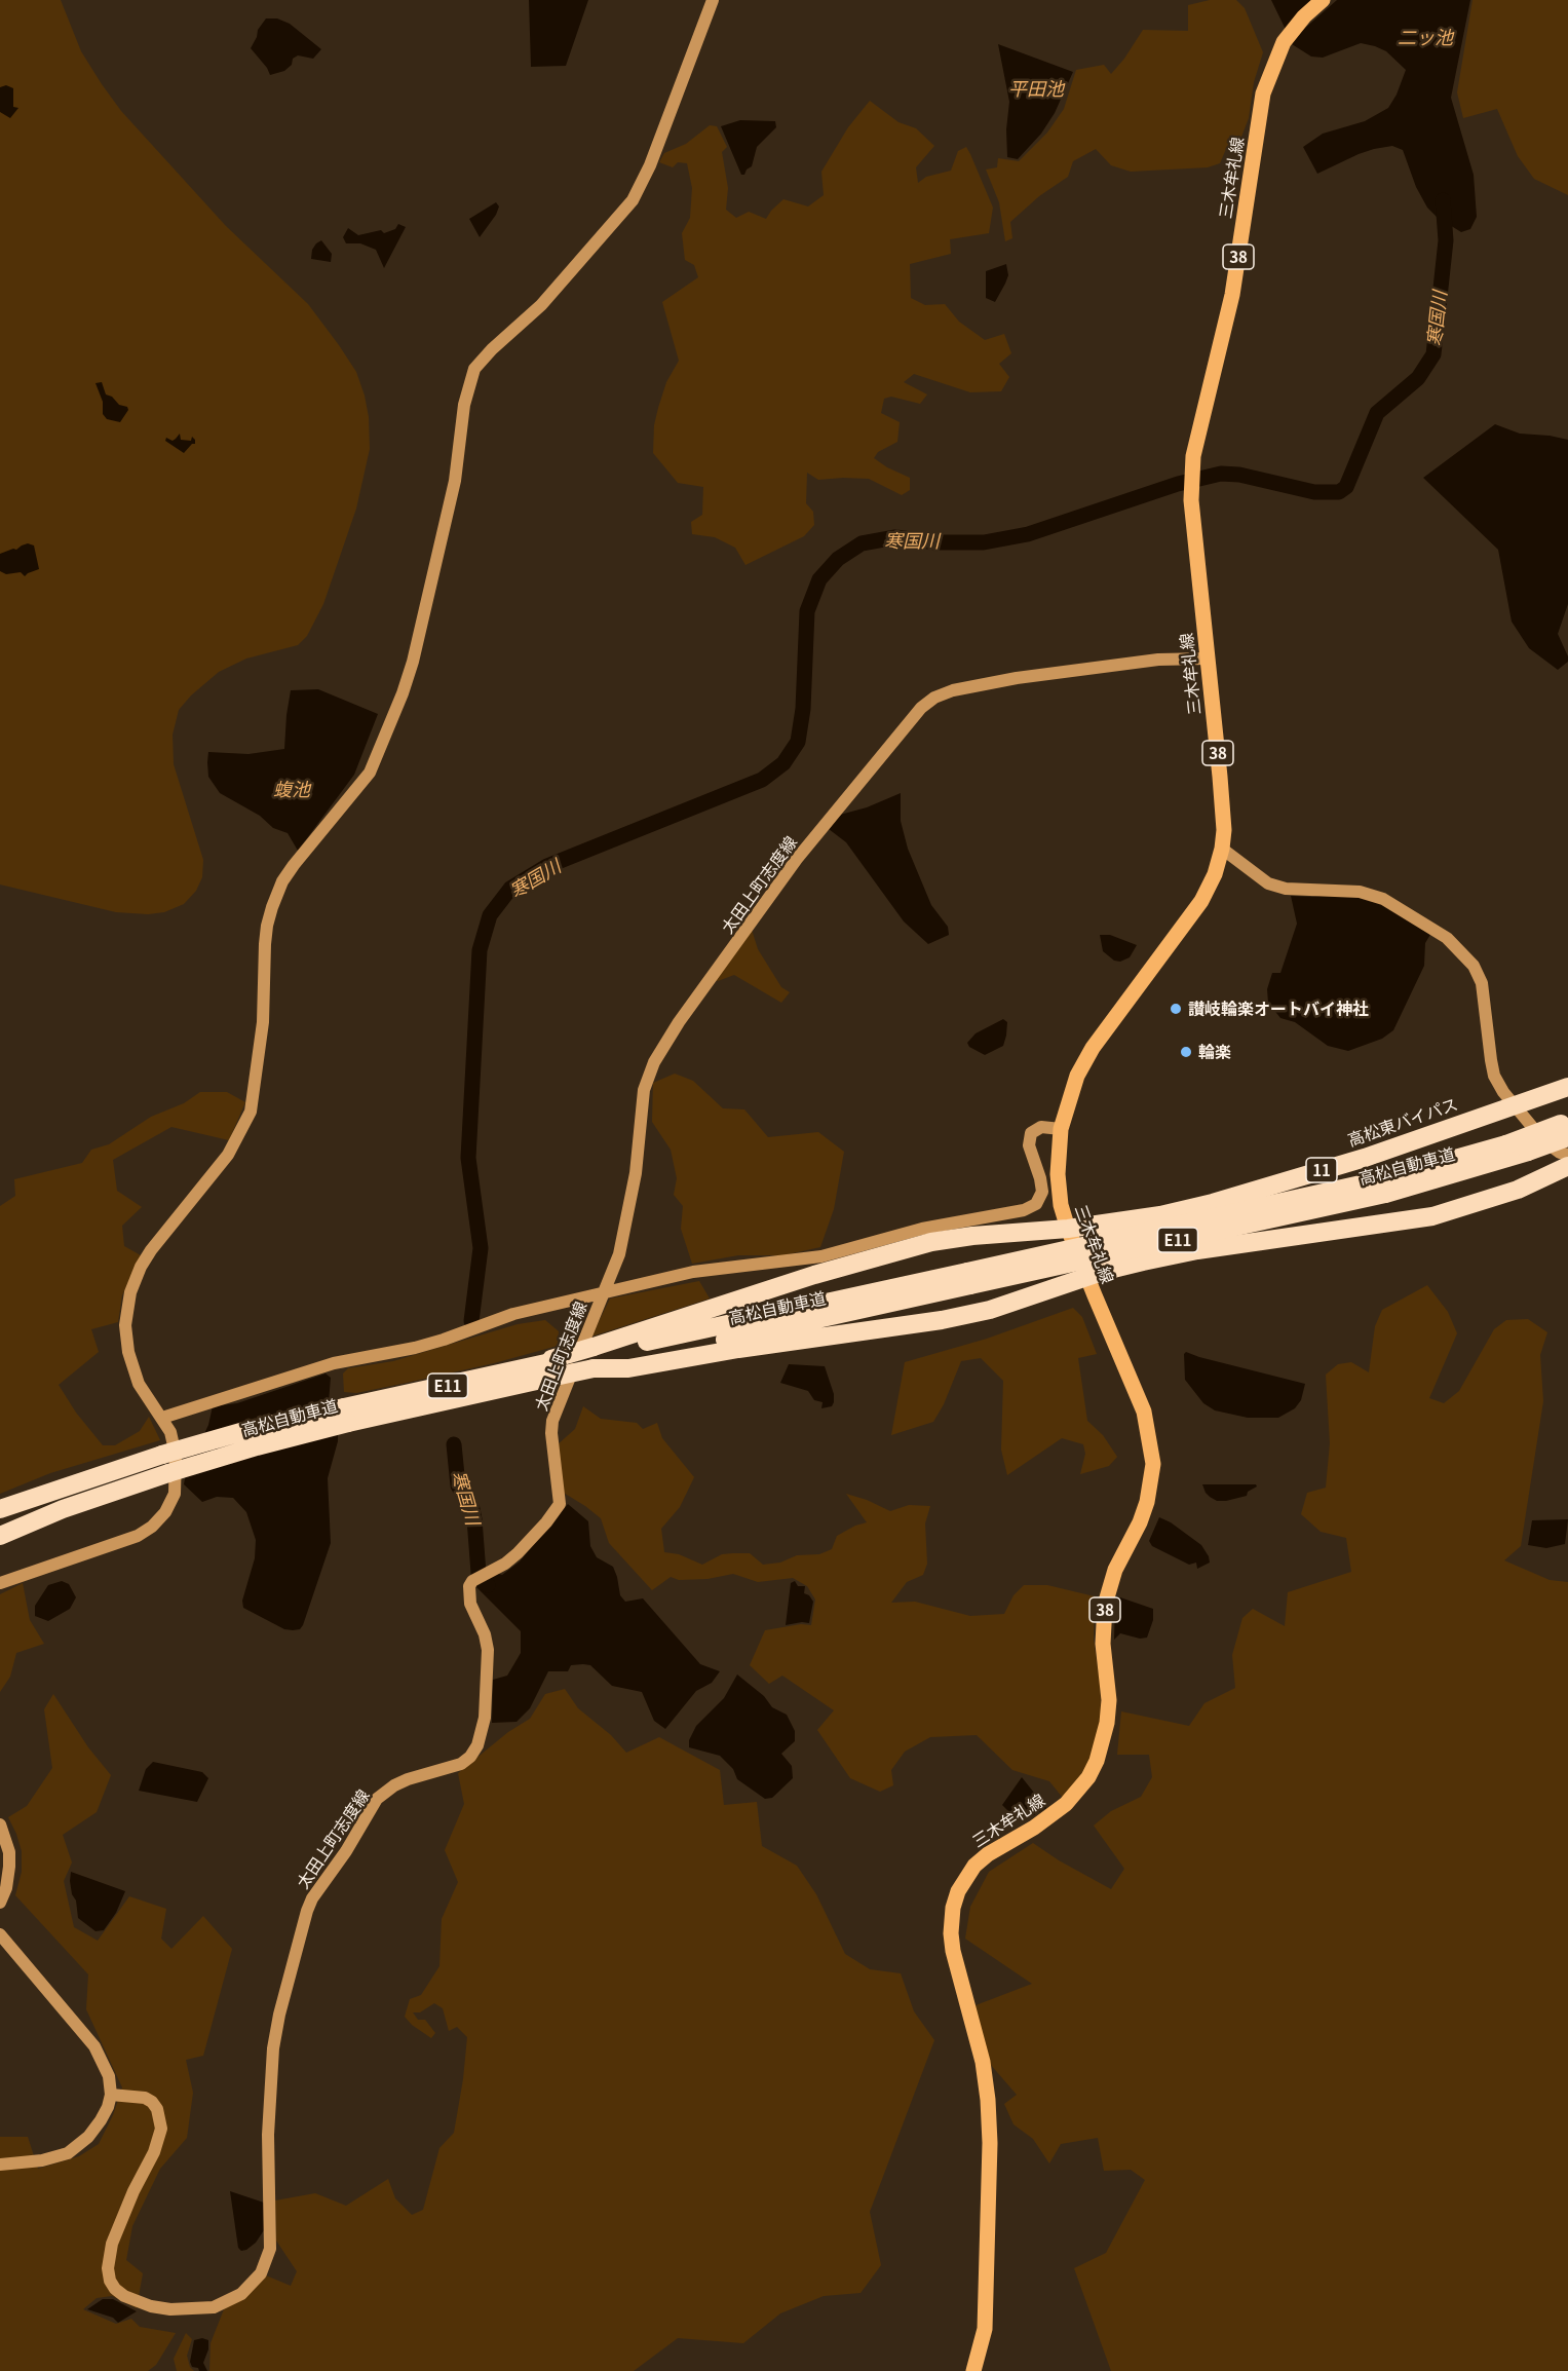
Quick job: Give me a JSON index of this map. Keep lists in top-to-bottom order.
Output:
{
  "streets": {
    "highway": [
      "高松東バイパス",
      "高松自動車道",
      "11",
      "E11"
    ],
    "main road": ["三木牟礼線", "38", "太田上町志度線"]
  },
  "crossings": [
    ["三木牟礼線", "太田上町志度線"],
    ["三木牟礼線", "高松東バイパス"],
    ["高松東バイパス", "高松自動車道"]
  ],
  "water": [
    "二ッ池",
    "平田池",
    "寒国川",
    "蝮池"
  ],
  "places": ["讃岐輪楽オートバイ神社", "輪楽"]
}
